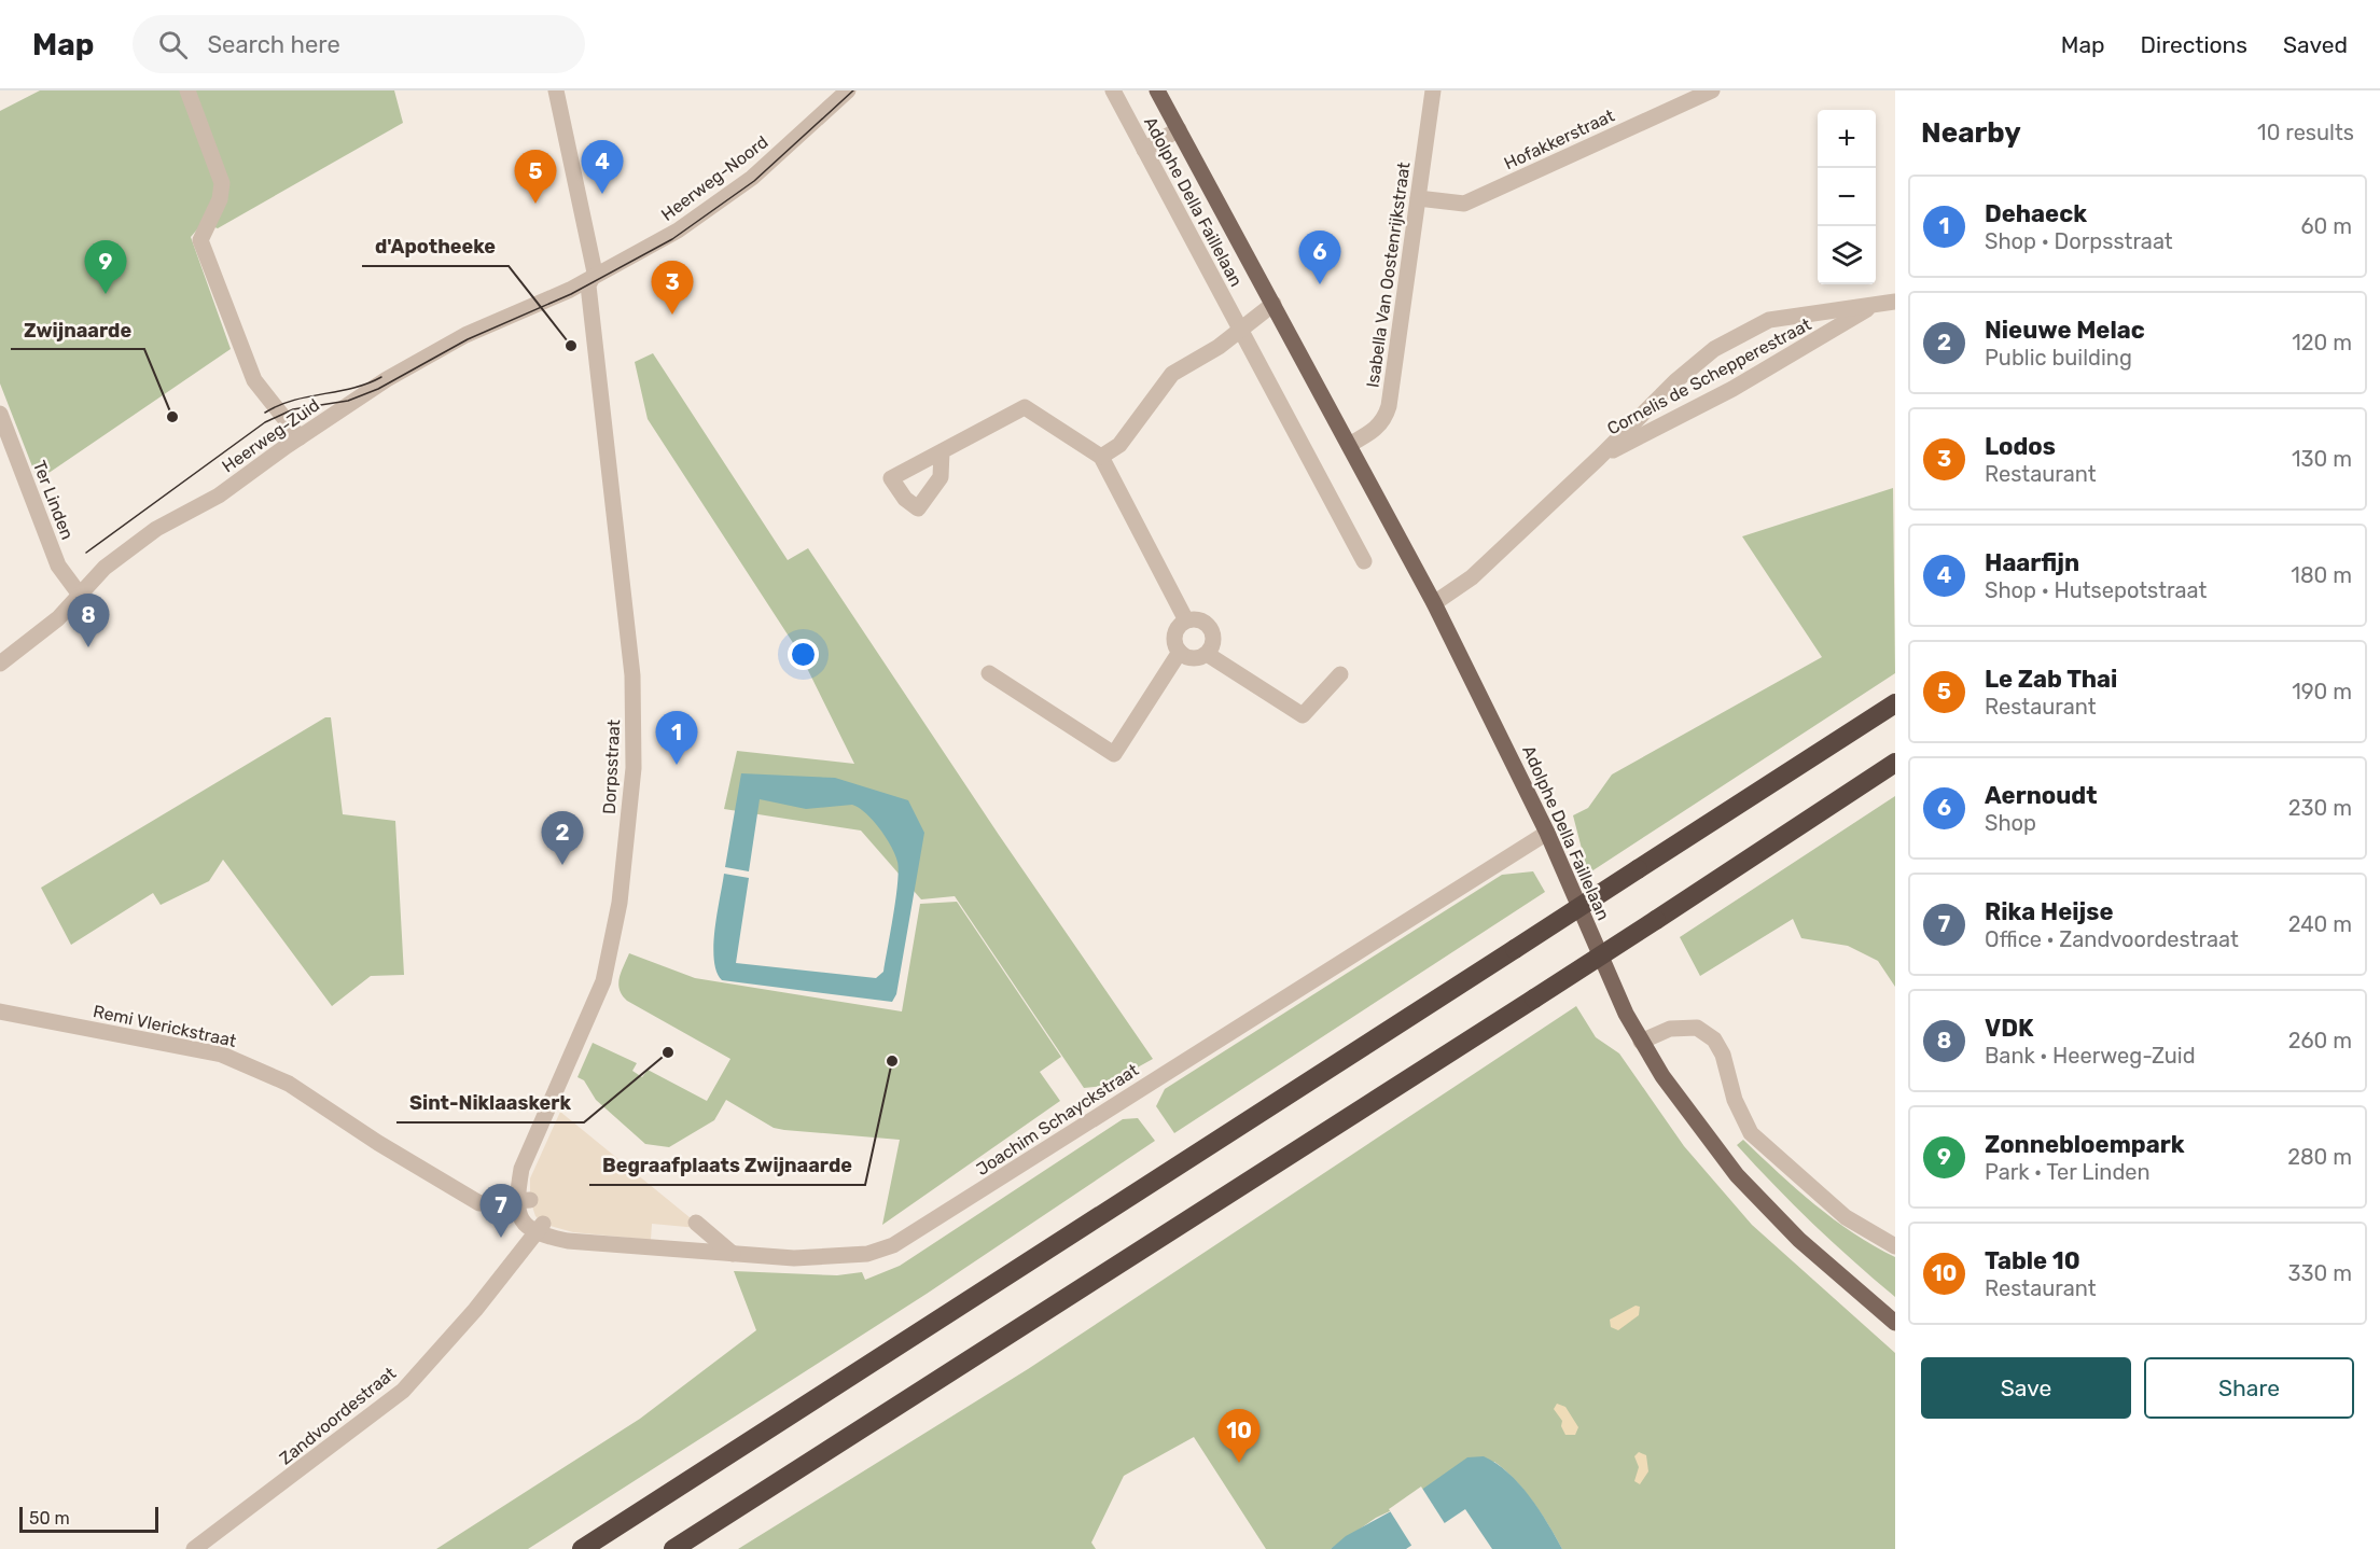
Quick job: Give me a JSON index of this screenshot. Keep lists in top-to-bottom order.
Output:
{
  "streets": {
    "main road": ["Adolphe Della Faillelaan"],
    "street": [
      "Hofakkerstraat",
      "Heerweg-Noord",
      "Isabella Van Oostenrijkstraat",
      "Cornelis de Schepperestraat",
      "Heerweg-Zuid",
      "Ter Linden",
      "Dorpsstraat",
      "Remi Vlerickstraat",
      "Joachim Schayckstraat",
      "Zandvoordestraat"
    ]
  },
  "crossings": [
    ["Hofakkerstraat", "Isabella Van Oostenrijkstraat"],
    ["Heerweg-Noord", "Heerweg-Zuid"],
    ["Heerweg-Noord", "Dorpsstraat"],
    ["Adolphe Della Faillelaan", "Isabella Van Oostenrijkstraat"],
    ["Adolphe Della Faillelaan", "Cornelis de Schepperestraat"],
    ["Adolphe Della Faillelaan", "Joachim Schayckstraat"],
    ["Heerweg-Zuid", "Ter Linden"],
    ["Heerweg-Zuid", "Dorpsstraat"],
    ["Dorpsstraat", "Remi Vlerickstraat"],
    ["Joachim Schayckstraat", "Zandvoordestraat"]
  ],
  "places": [
    "d'Apotheeke",
    "Zwijnaarde",
    "Sint-Niklaaskerk",
    "Begraafplaats Zwijnaarde"
  ],
  "scale_bar": "50 m",
  "page": {
    "header": "Map",
    "search": "Search here",
    "nav": ["Map", "Directions", "Saved"],
    "heading": ["Nearby", "10 results"],
    "map_buttons": ["+", "−"],
    "pins": [
      "4",
      "5",
      "6",
      "9",
      "3",
      "8",
      "1",
      "2",
      "7",
      "10"
    ],
    "list": [
      {
        "mark": "1",
        "name": "Dehaeck",
        "note": "Shop · Dorpsstraat",
        "value": "60 m"
      },
      {
        "mark": "2",
        "name": "Nieuwe Melac",
        "note": "Public building",
        "value": "120 m"
      },
      {
        "mark": "3",
        "name": "Lodos",
        "note": "Restaurant",
        "value": "130 m"
      },
      {
        "mark": "4",
        "name": "Haarfijn",
        "note": "Shop · Hutsepotstraat",
        "value": "180 m"
      },
      {
        "mark": "5",
        "name": "Le Zab Thai",
        "note": "Restaurant",
        "value": "190 m"
      },
      {
        "mark": "6",
        "name": "Aernoudt",
        "note": "Shop",
        "value": "230 m"
      },
      {
        "mark": "7",
        "name": "Rika Heijse",
        "note": "Office · Zandvoordestraat",
        "value": "240 m"
      },
      {
        "mark": "8",
        "name": "VDK",
        "note": "Bank · Heerweg-Zuid",
        "value": "260 m"
      },
      {
        "mark": "9",
        "name": "Zonnebloempark",
        "note": "Park · Ter Linden",
        "value": "280 m"
      },
      {
        "mark": "10",
        "name": "Table 10",
        "note": "Restaurant",
        "value": "330 m"
      }
    ],
    "buttons": ["Save", "Share"],
    "scale": "50 m"
  }
}
